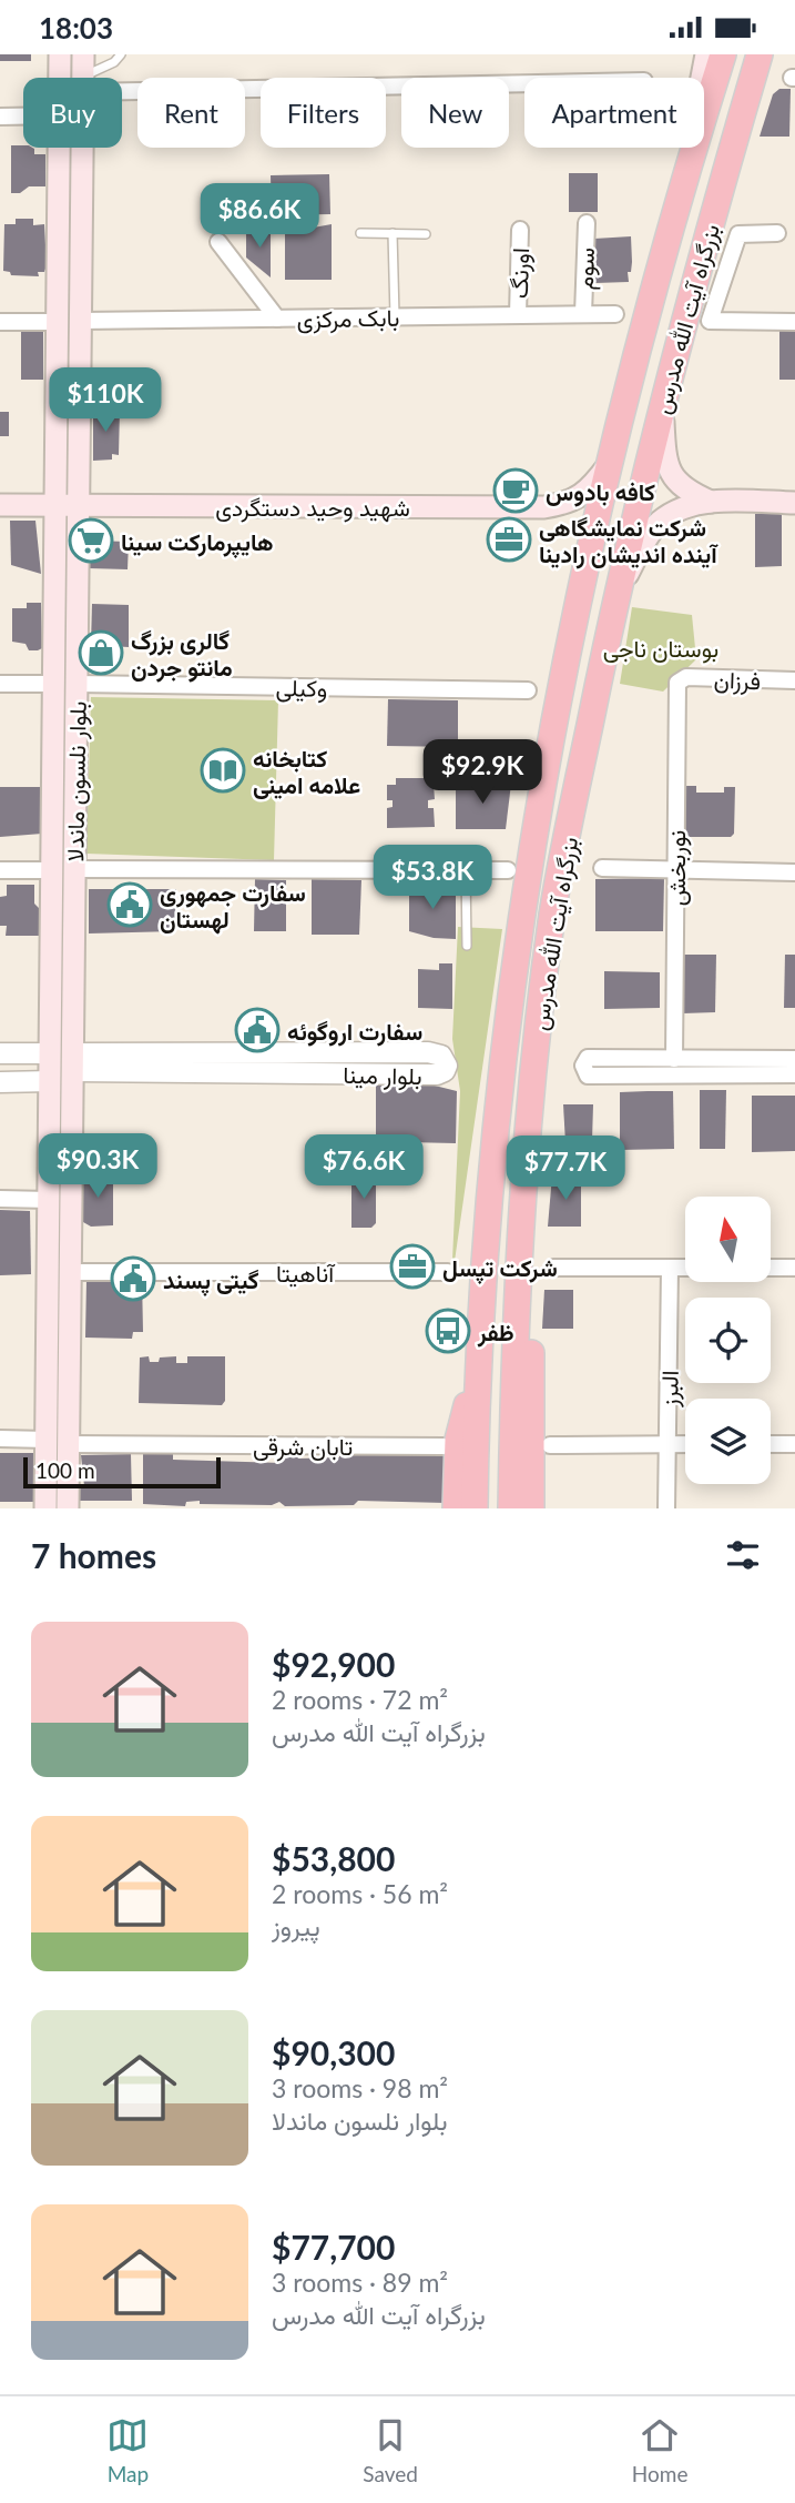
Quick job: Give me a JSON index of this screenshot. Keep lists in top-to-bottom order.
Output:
{
  "streets": {
    "highway": ["بزرگراه آیت الله مدرس"],
    "main road": ["شهید وحید دستگردی", "بلوار نلسون ماندلا"],
    "street": [
      "سوم",
      "اورنگ",
      "بابک مرکزی",
      "فرزان",
      "وكيلی",
      "نوربخش",
      "بلوار مینا",
      "آناهیتا",
      "البرز",
      "تابان شرقی"
    ]
  },
  "crossings": [
    ["سوم", "بابک مرکزی"],
    ["اورنگ", "بابک مرکزی"],
    ["بابک مرکزی", "بلوار نلسون ماندلا"],
    ["بزرگراه آیت الله مدرس", "شهید وحید دستگردی"],
    ["شهید وحید دستگردی", "بلوار نلسون ماندلا"],
    ["فرزان", "نوربخش"],
    ["وكيلی", "بلوار نلسون ماندلا"],
    ["بلوار نلسون ماندلا", "بلوار مینا"],
    ["بلوار نلسون ماندلا", "آناهیتا"],
    ["بلوار نلسون ماندلا", "تابان شرقی"]
  ],
  "parks": ["بوستان ناجی"],
  "places": {
    "cafe": ["کافه بادوس"],
    "office": ["شرکت نمایشگاهی آینده اندیشان رادینا", "شرکت تپسل"],
    "supermarket": ["هایپرمارکت سینا"],
    "shop": ["گالری بزرگ مانتو جردن"],
    "library": ["کتابخانه علامه امینی"],
    "public building": ["سفارت جمهوری لهستان", "سفارت اروگوئه", "گیتی پسند"],
    "bus stop": ["ظفر"]
  },
  "scale_bar": "100 m",
  "north": "top",
  "page": {
    "status": "18:03",
    "chip": [
      "Buy",
      "Rent",
      "Filters",
      "New",
      "Apartment"
    ],
    "price": [
      "$86.6K",
      "$110K",
      "$92.9K",
      "$53.8K",
      "$90.3K",
      "$76.6K",
      "$77.7K"
    ],
    "scale": "100 m",
    "heading": "7 homes",
    "list": [
      {
        "name": "$92,900",
        "note": "2 rooms · 72 m² · بزرگراه آیت الله مدرس"
      },
      {
        "name": "$53,800",
        "note": "2 rooms · 56 m² · پیروز"
      },
      {
        "name": "$90,300",
        "note": "3 rooms · 98 m² · بلوار نلسون ماندلا"
      },
      {
        "name": "$77,700",
        "note": "3 rooms · 89 m² · بزرگراه آیت الله مدرس"
      }
    ],
    "tabs": ["Map", "Saved", "Home"]
  }
}
